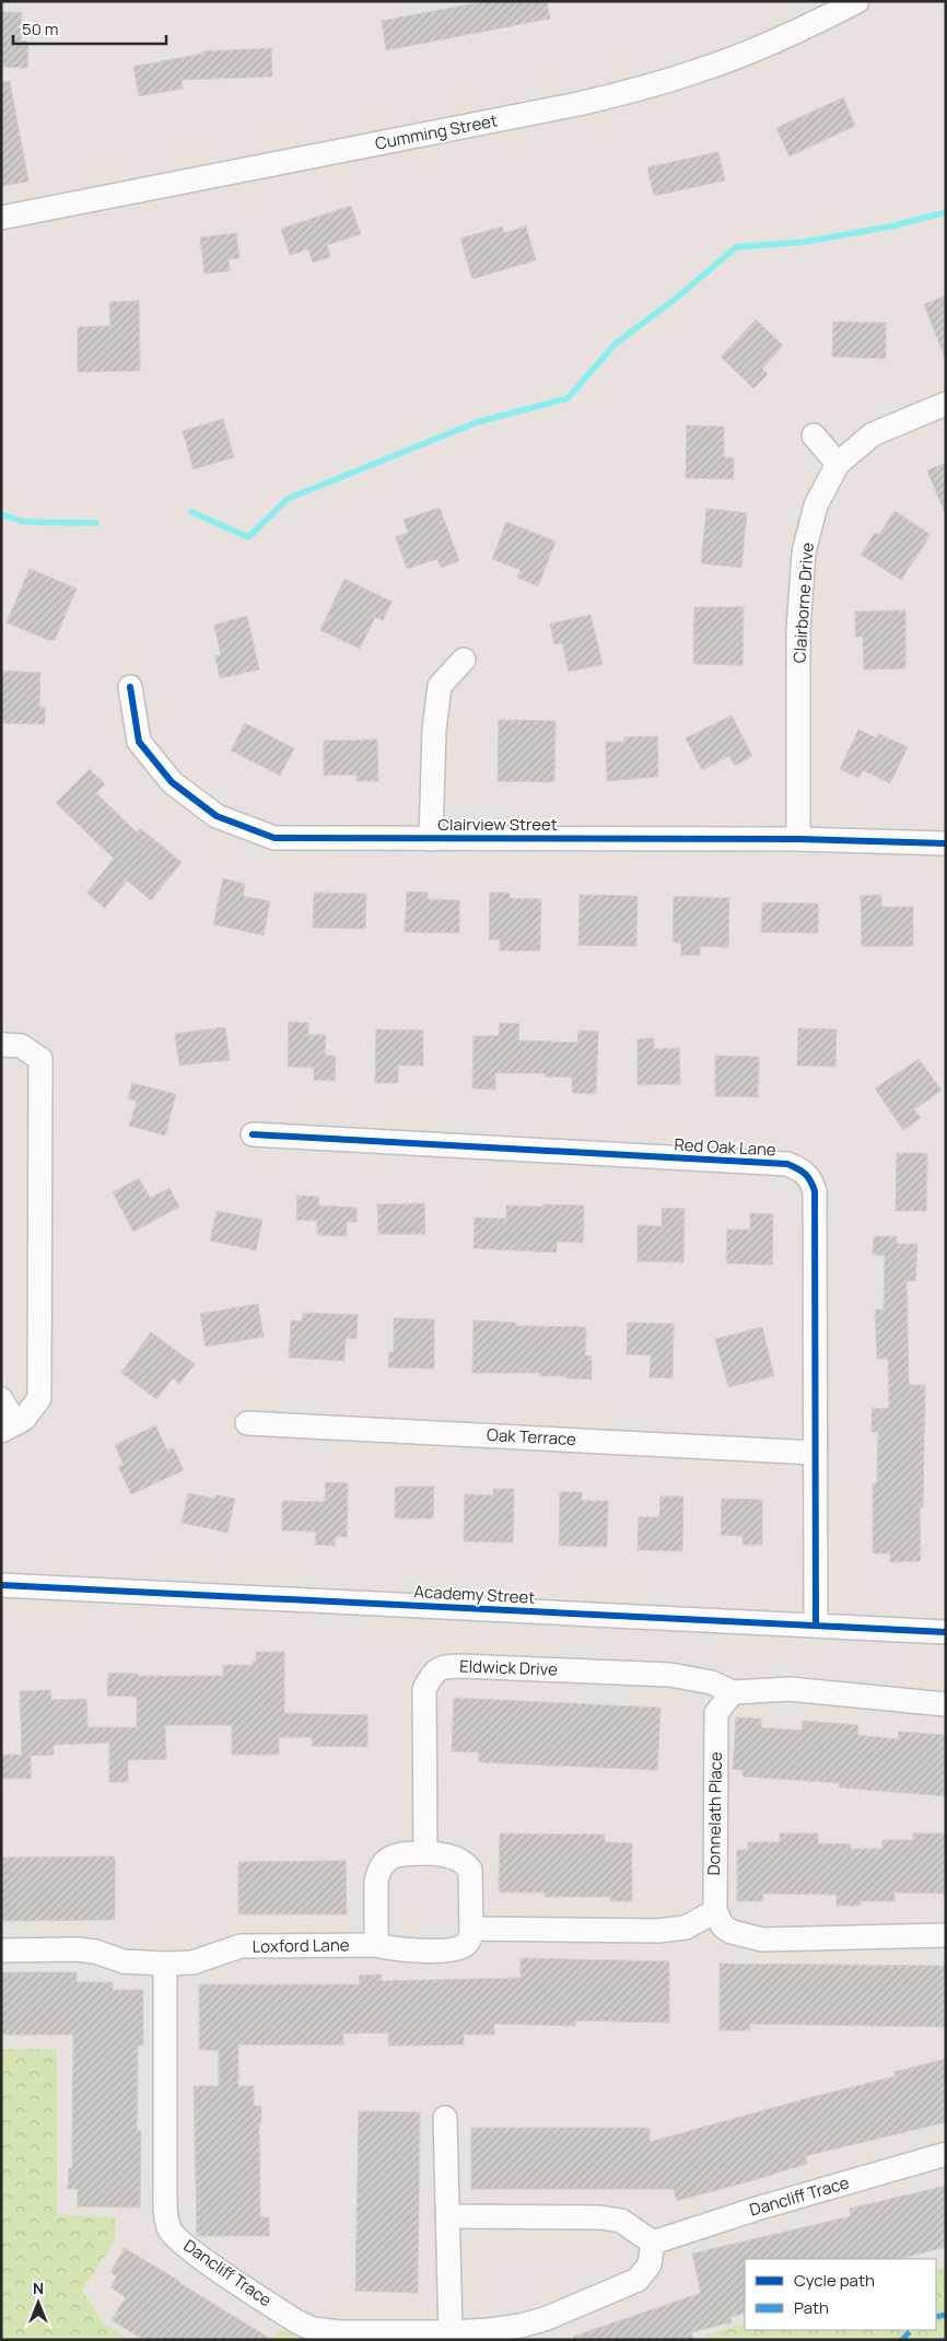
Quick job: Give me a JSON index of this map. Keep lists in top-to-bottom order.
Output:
{
  "streets": {
    "street": [
      "Cumming Street",
      "Clairborne Drive",
      "Clairview Street",
      "Red Oak Lane",
      "Oak Terrace",
      "Academy Street",
      "Eldwick Drive",
      "Donnelath Place",
      "Loxford Lane",
      "Dancliff Trace"
    ]
  },
  "crossings": [
    ["Clairborne Drive", "Clairview Street"],
    ["Red Oak Lane", "Oak Terrace"],
    ["Red Oak Lane", "Academy Street"],
    ["Eldwick Drive", "Donnelath Place"],
    ["Eldwick Drive", "Loxford Lane"],
    ["Loxford Lane", "Dancliff Trace"]
  ],
  "legend": ["Cycle path", "Path"],
  "scale_bar": "50 m",
  "north": "top"
}
